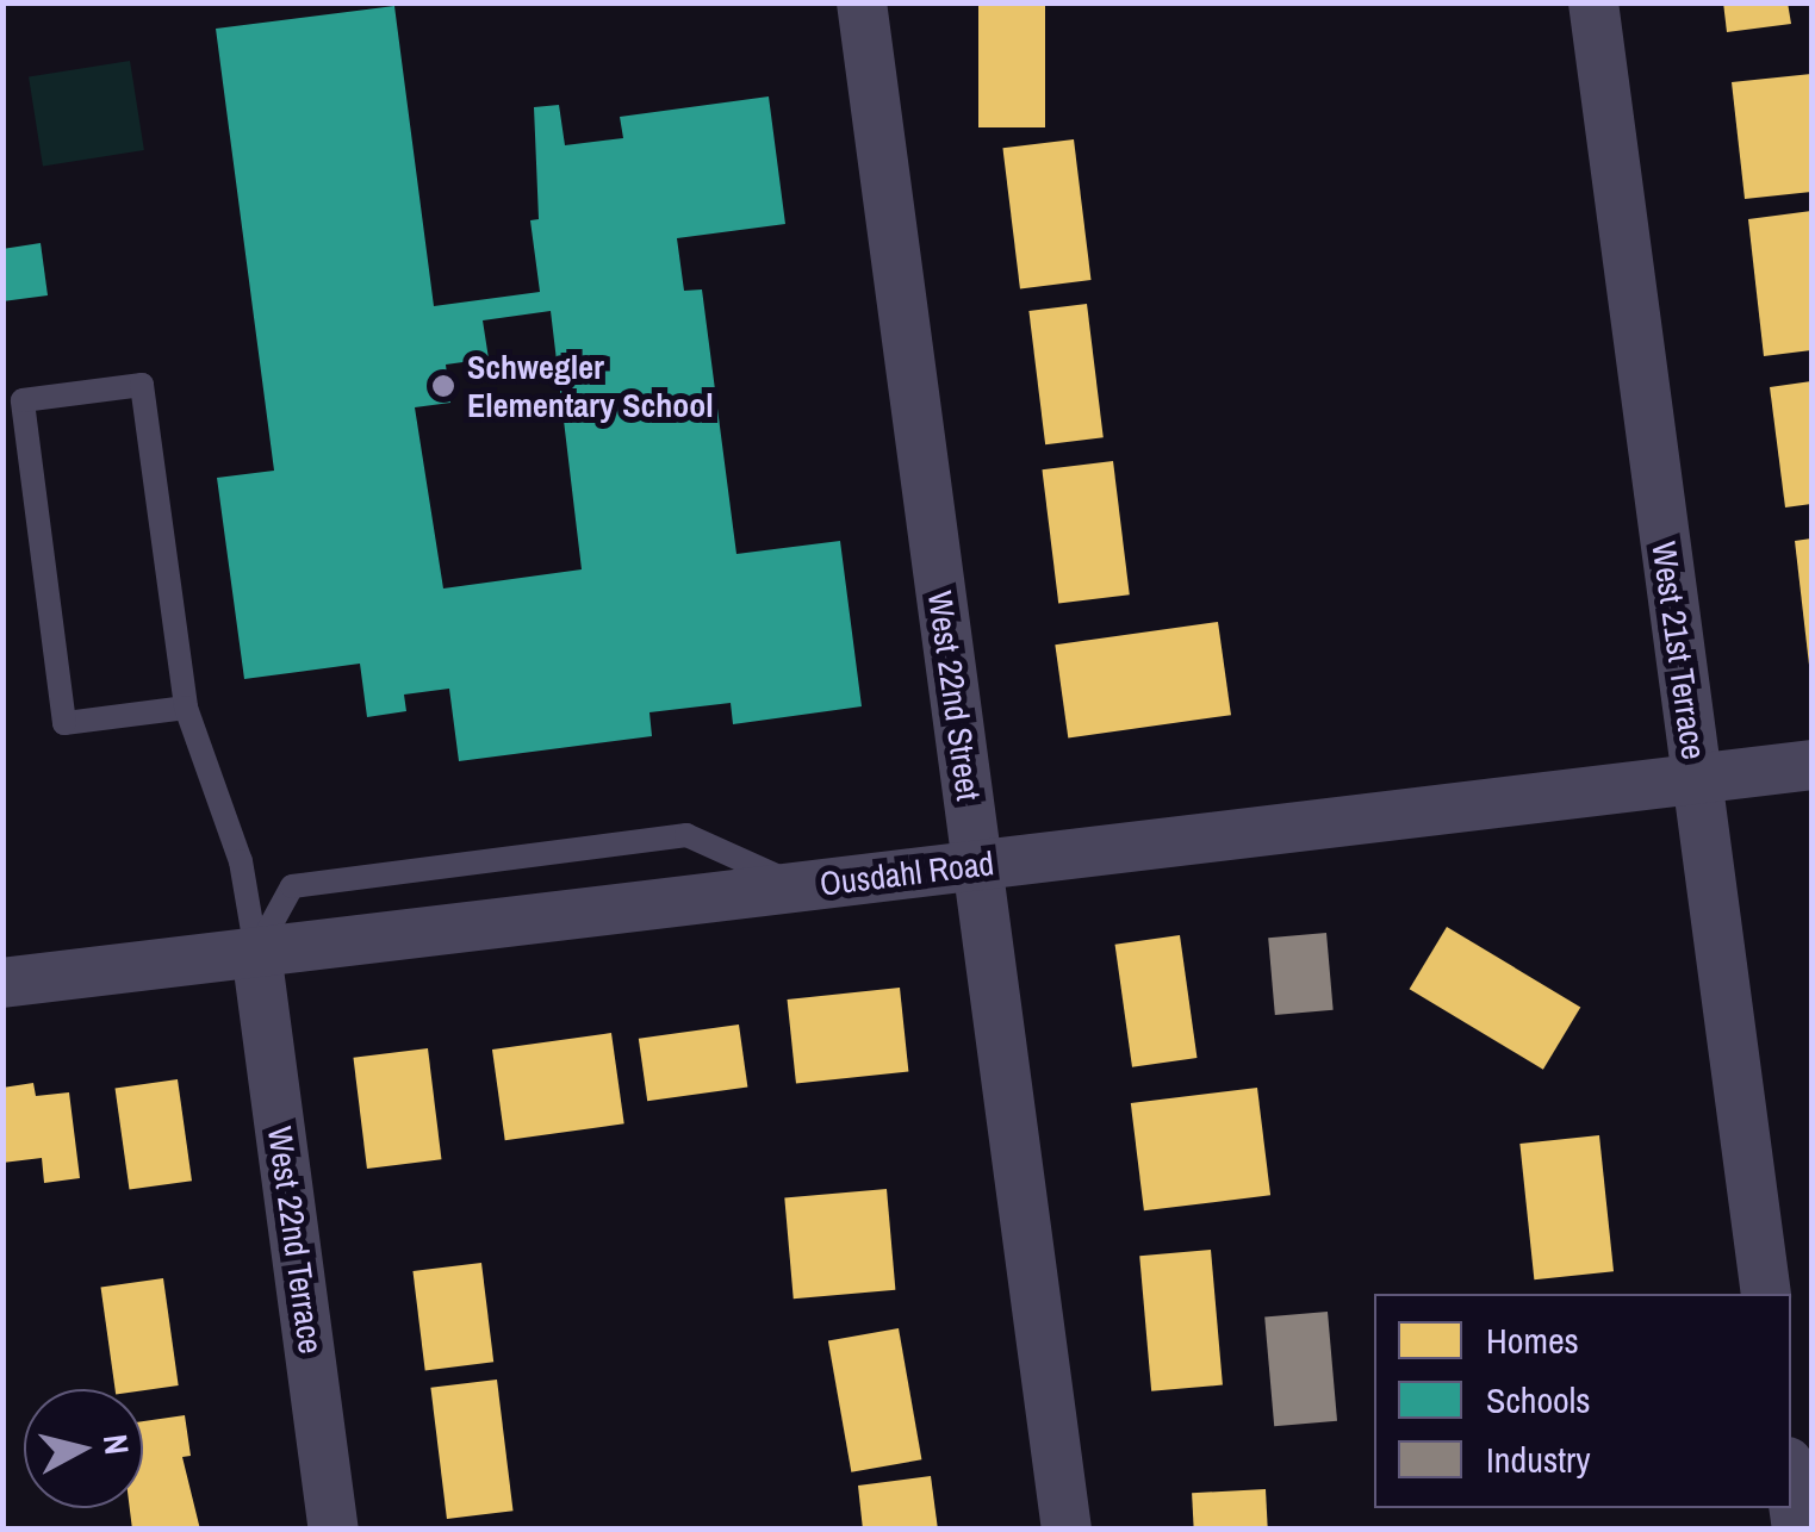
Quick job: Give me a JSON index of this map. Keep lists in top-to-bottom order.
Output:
{
  "streets": {
    "street": [
      "West 21st Terrace",
      "West 22nd Street",
      "Ousdahl Road",
      "West 22nd Terrace"
    ]
  },
  "crossings": [
    ["West 21st Terrace", "Ousdahl Road"],
    ["West 22nd Street", "Ousdahl Road"],
    ["Ousdahl Road", "West 22nd Terrace"]
  ],
  "places": ["Schwegler Elementary School"],
  "legend": ["Homes", "Schools", "Industry"],
  "north": "right"
}
